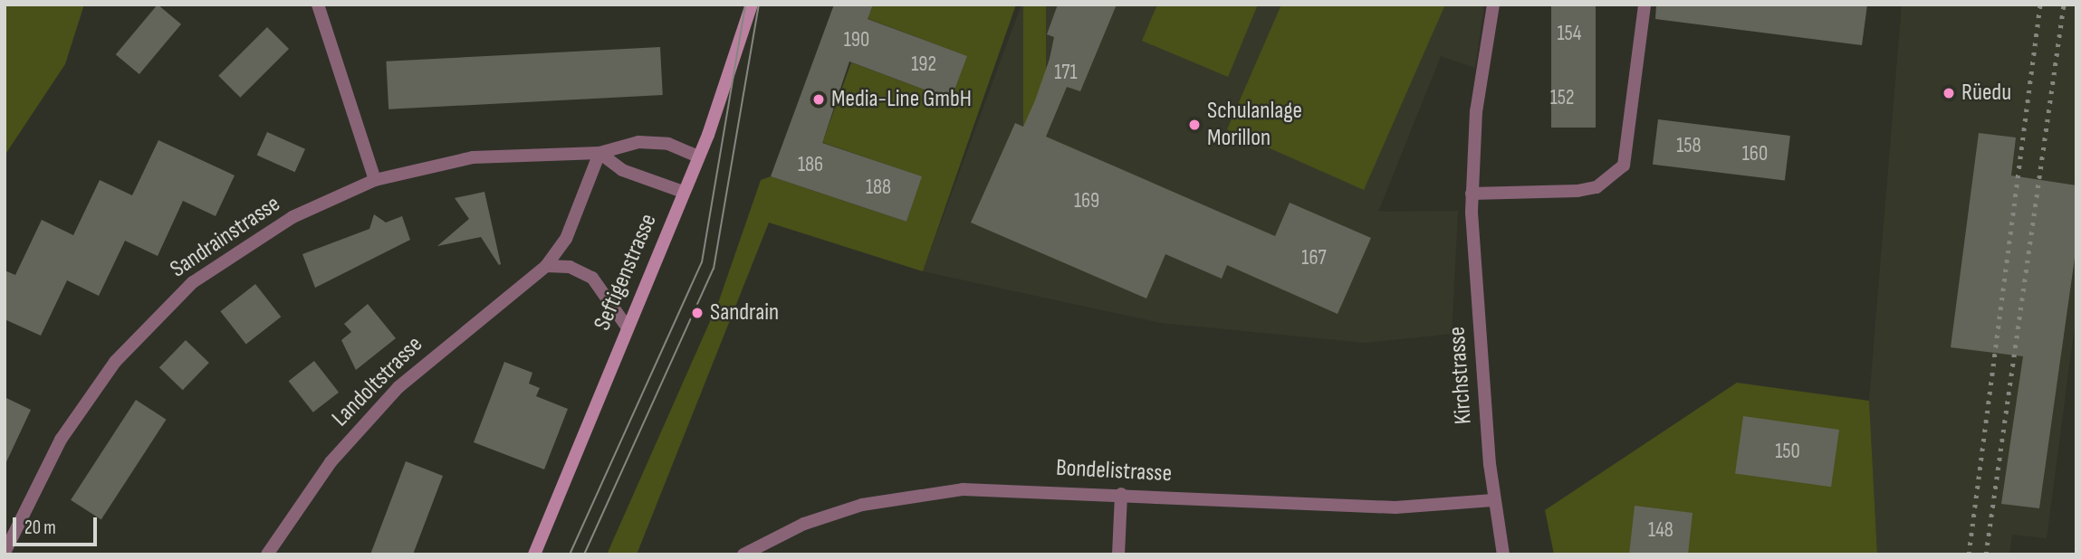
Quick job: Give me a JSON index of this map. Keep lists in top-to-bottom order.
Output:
{
  "streets": {
    "main road": ["Seftigenstrasse"],
    "street": [
      "Sandrainstrasse",
      "Kirchstrasse",
      "Landoltstrasse",
      "Bondelistrasse"
    ]
  },
  "crossings": [
    ["Sandrainstrasse", "Seftigenstrasse"],
    ["Sandrainstrasse", "Landoltstrasse"],
    ["Kirchstrasse", "Bondelistrasse"]
  ],
  "places": [
    "Rüedu",
    "Media-Line GmbH",
    "Schulanlage Morillon",
    "Sandrain"
  ],
  "house_numbers": [
    "154",
    "190",
    "192",
    "171",
    "152",
    "158",
    "160",
    "186",
    "188",
    "169",
    "167",
    "150",
    "148"
  ],
  "scale_bar": "20 m"
}
